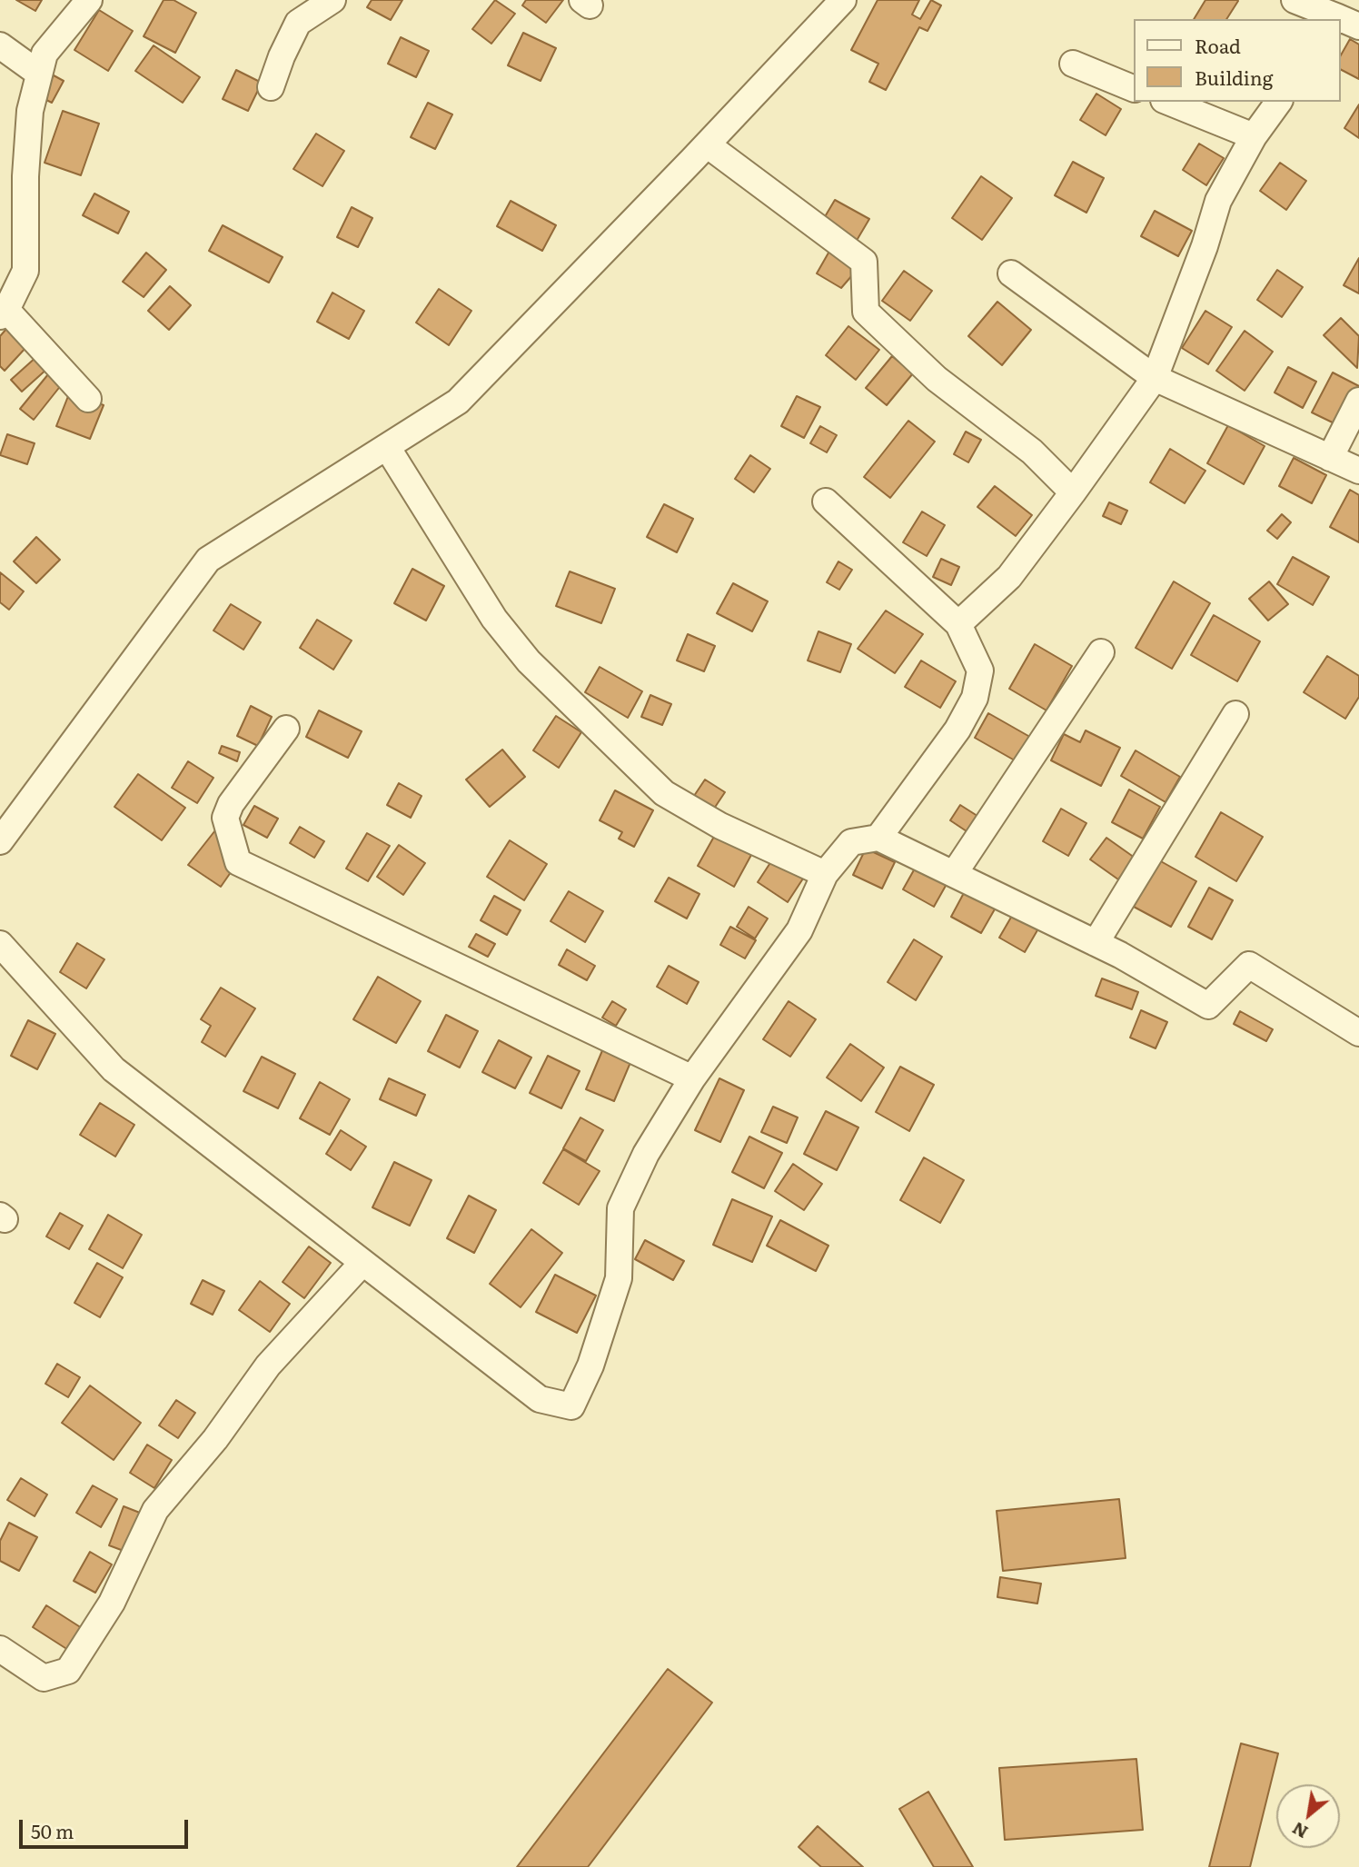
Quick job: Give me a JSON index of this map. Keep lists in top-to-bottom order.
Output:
{
  "legend": ["Road", "Building"],
  "scale_bar": "50 m",
  "north": "bottom left"
}
